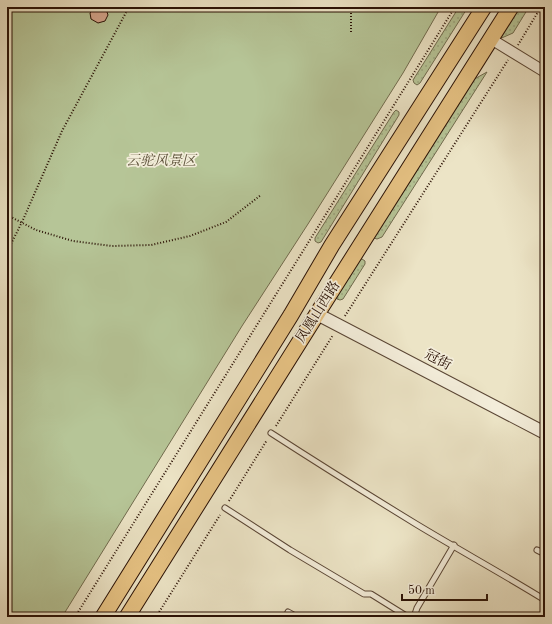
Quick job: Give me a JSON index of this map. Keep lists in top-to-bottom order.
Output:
{
  "streets": {
    "main road": ["凤凰山西路"],
    "street": ["冠街"]
  },
  "crossings": [
    ["凤凰山西路", "冠街"]
  ],
  "parks": ["云驼风景区"],
  "scale_bar": "50 m"
}
